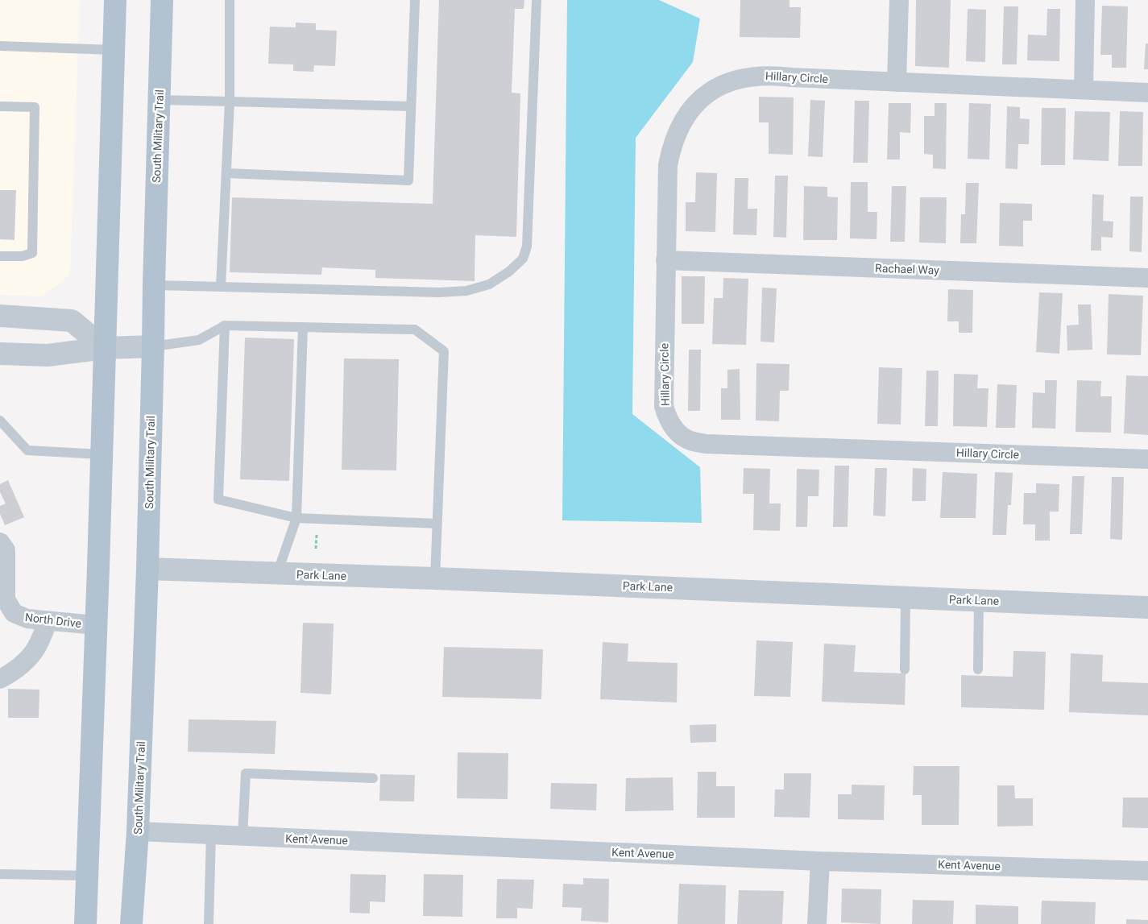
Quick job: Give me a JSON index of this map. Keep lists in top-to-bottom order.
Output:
{
  "streets": {
    "main road": ["South Military Trail"],
    "street": [
      "Hillary Circle",
      "Rachael Way",
      "Park Lane",
      "North Drive",
      "Kent Avenue"
    ]
  },
  "crossings": [
    ["Hillary Circle", "Rachael Way"],
    ["South Military Trail", "Park Lane"],
    ["South Military Trail", "Kent Avenue"]
  ]
}
